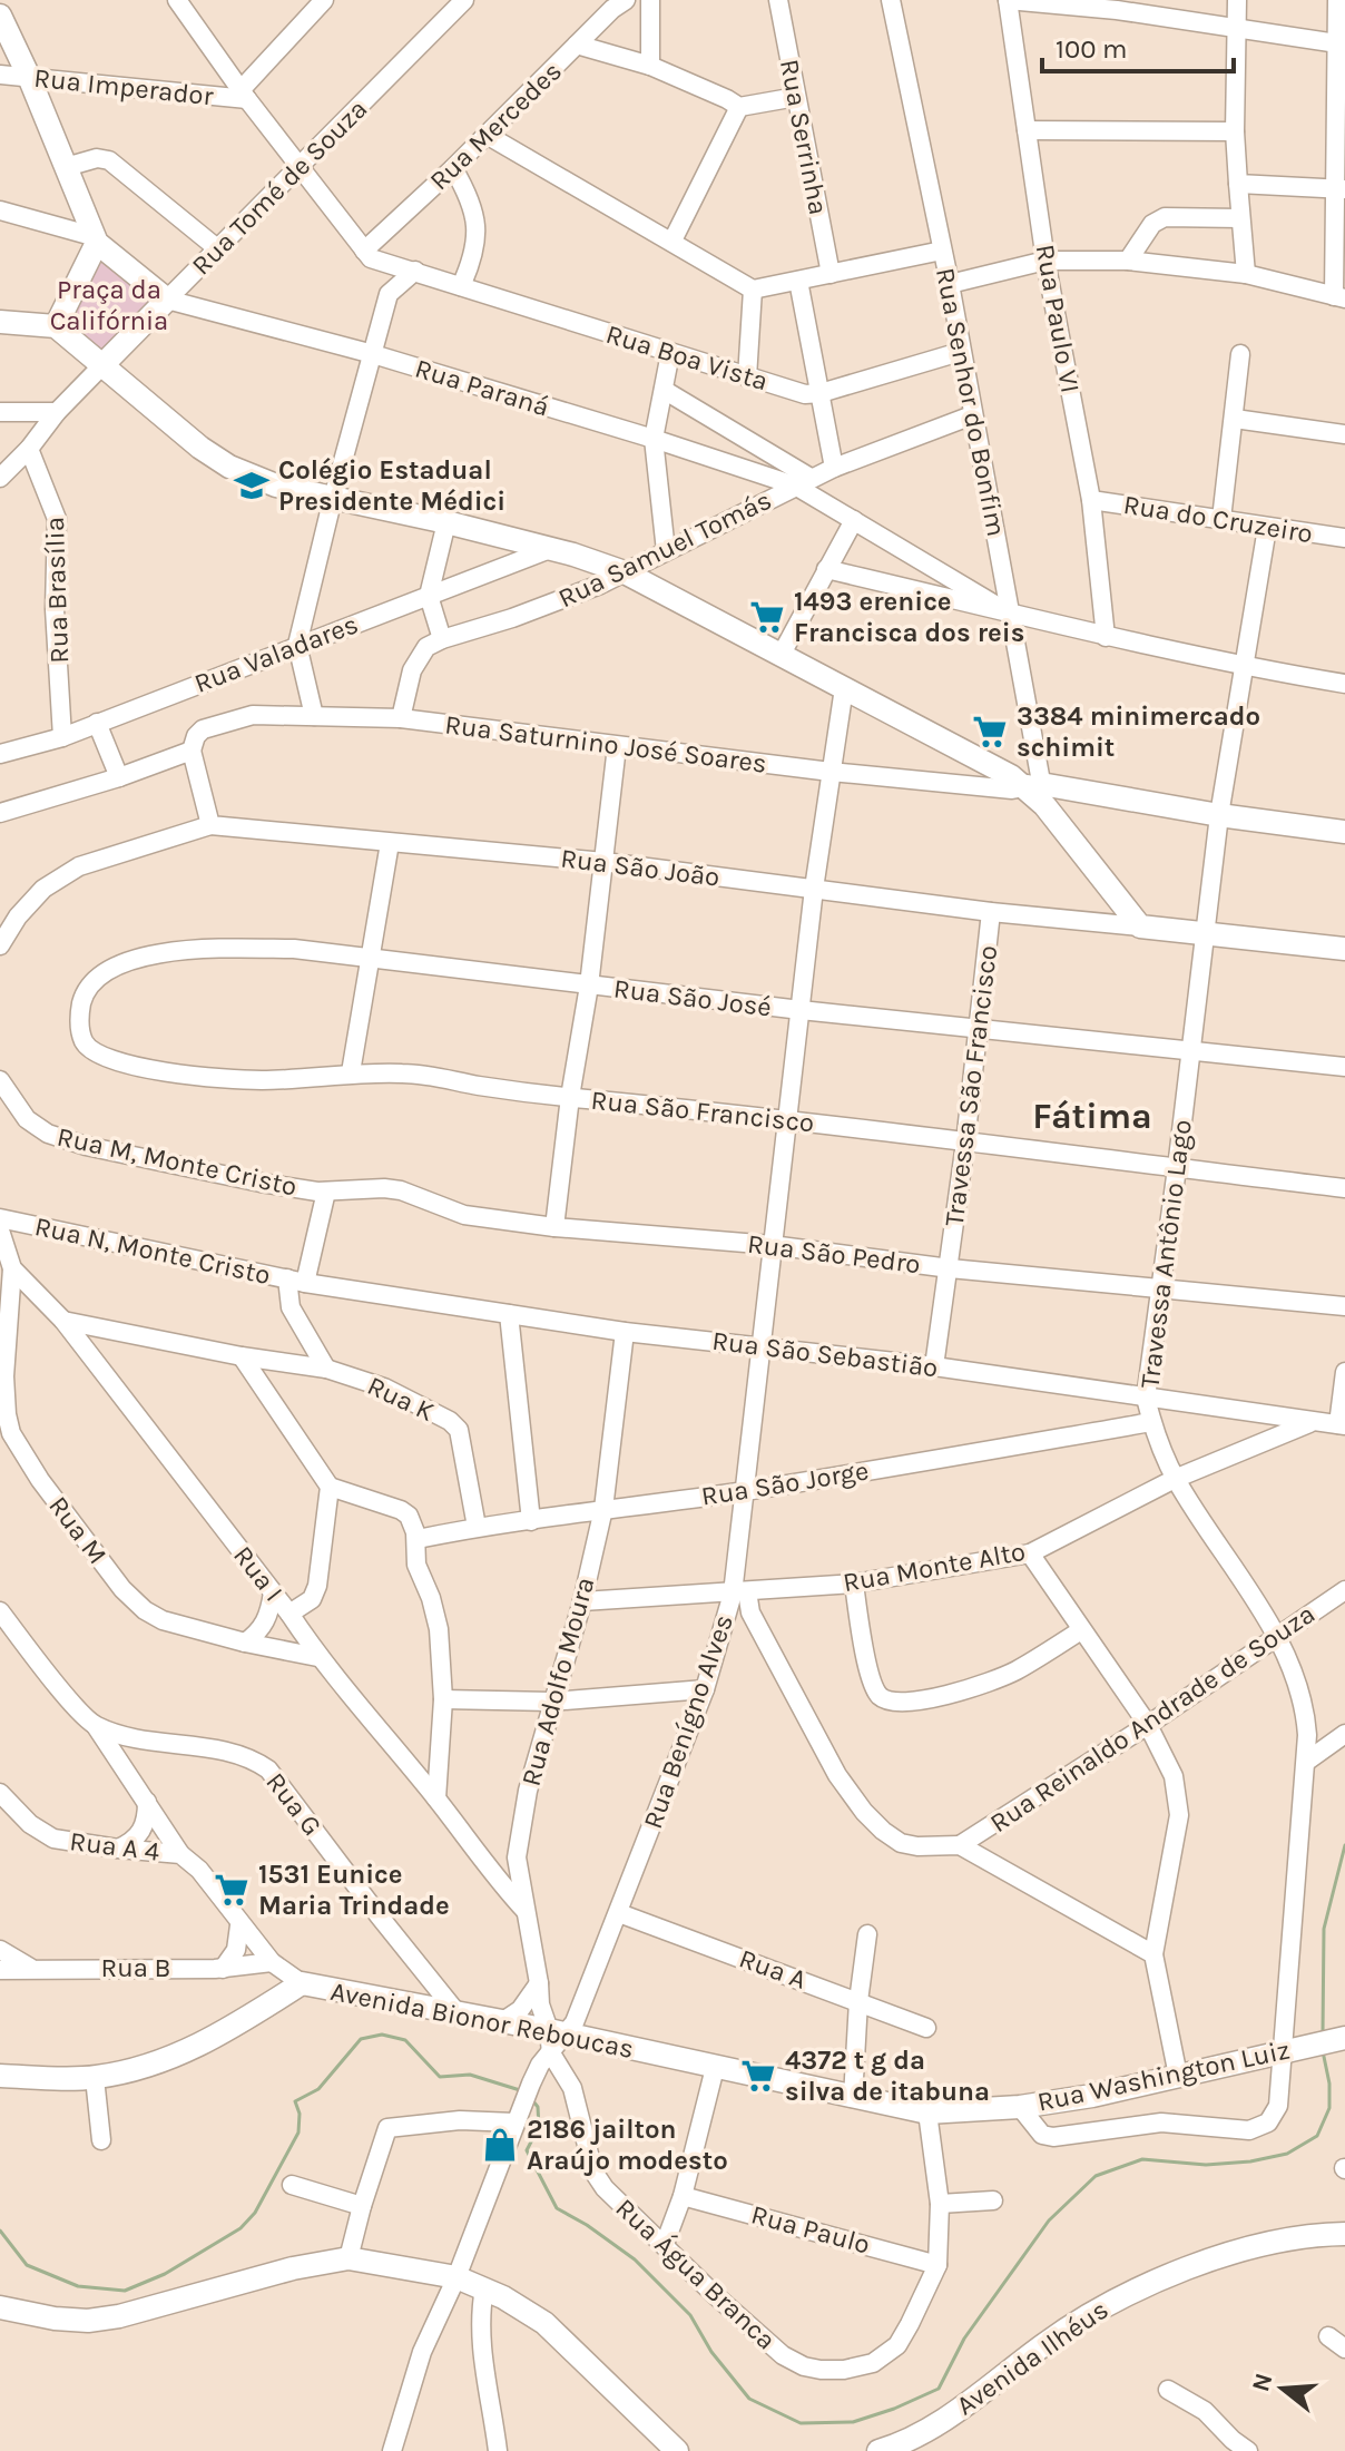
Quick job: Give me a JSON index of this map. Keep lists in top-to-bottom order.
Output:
{
  "streets": {
    "main road": [
      "Rua Tomé de Souza",
      "Rua Saturnino José Soares",
      "Rua São João",
      "Avenida Bionor Reboucas",
      "Rua Washington Luiz",
      "Avenida Ilhéus"
    ],
    "street": [
      "Rua Imperador",
      "Rua Mercedes",
      "Rua Serrinha",
      "Rua Paulo VI",
      "Rua Boa Vista",
      "Rua Paraná",
      "Rua Senhor do Bonfim",
      "Rua do Cruzeiro",
      "Rua Samuel Tomás",
      "Rua Brasília",
      "Rua Valadares",
      "Rua São José",
      "Travessa São Francisco",
      "Rua São Francisco",
      "Rua M, Monte Cristo",
      "Rua N, Monte Cristo",
      "Rua São Pedro",
      "Travessa Antônio Lago",
      "Rua São Sebastião",
      "Rua K",
      "Rua São Jorge",
      "Rua M",
      "Rua Monte Alto",
      "Rua I",
      "Rua Adolfo Moura",
      "Rua Reinaldo Andrade de Souza",
      "Rua Benígno Alves",
      "Rua G",
      "Rua A 4",
      "Rua B",
      "Rua A",
      "Rua Paulo",
      "Rua Água Branca"
    ]
  },
  "crossings": [
    ["Rua Mercedes", "Rua Boa Vista"],
    ["Rua Tomé de Souza", "Rua Paraná"],
    ["Rua Tomé de Souza", "Rua Brasília"],
    ["Rua Paulo VI", "Rua do Cruzeiro"],
    ["Rua Boa Vista", "Rua Senhor do Bonfim"],
    ["Rua Paraná", "Rua Samuel Tomás"],
    ["Rua Senhor do Bonfim", "Rua Samuel Tomás"],
    ["Rua Senhor do Bonfim", "Rua Saturnino José Soares"],
    ["Rua do Cruzeiro", "Travessa Antônio Lago"],
    ["Rua Samuel Tomás", "Rua Saturnino José Soares"],
    ["Rua Brasília", "Rua Valadares"],
    ["Rua Saturnino José Soares", "Travessa Antônio Lago"],
    ["Rua Saturnino José Soares", "Rua Benígno Alves"],
    ["Rua São João", "Travessa São Francisco"],
    ["Rua São João", "Travessa Antônio Lago"],
    ["Rua São João", "Rua Benígno Alves"],
    ["Rua São José", "Travessa São Francisco"],
    ["Rua São José", "Rua São Francisco"],
    ["Rua São José", "Travessa Antônio Lago"],
    ["Rua São José", "Rua Benígno Alves"],
    ["Travessa São Francisco", "Rua São Francisco"],
    ["Travessa São Francisco", "Rua São Pedro"],
    ["Travessa São Francisco", "Rua São Sebastião"],
    ["Rua São Francisco", "Travessa Antônio Lago"],
    ["Rua São Francisco", "Rua Benígno Alves"],
    ["Rua M, Monte Cristo", "Rua São Pedro"],
    ["Rua N, Monte Cristo", "Rua São Sebastião"],
    ["Rua São Pedro", "Travessa Antônio Lago"],
    ["Rua São Pedro", "Rua Benígno Alves"],
    ["Travessa Antônio Lago", "Rua São Sebastião"],
    ["Travessa Antônio Lago", "Rua São Jorge"],
    ["Travessa Antônio Lago", "Rua Monte Alto"],
    ["Travessa Antônio Lago", "Rua Reinaldo Andrade de Souza"],
    ["Travessa Antônio Lago", "Rua Washington Luiz"],
    ["Rua São Sebastião", "Rua Monte Alto"],
    ["Rua São Sebastião", "Rua Adolfo Moura"],
    ["Rua São Sebastião", "Rua Benígno Alves"],
    ["Rua K", "Rua São Jorge"],
    ["Rua K", "Rua I"],
    ["Rua São Jorge", "Rua Adolfo Moura"],
    ["Rua São Jorge", "Rua Benígno Alves"],
    ["Rua M", "Rua I"],
    ["Rua Monte Alto", "Rua Adolfo Moura"],
    ["Rua Monte Alto", "Rua Benígno Alves"],
    ["Rua I", "Rua Adolfo Moura"],
    ["Rua Adolfo Moura", "Rua Benígno Alves"],
    ["Rua Adolfo Moura", "Avenida Bionor Reboucas"],
    ["Rua Adolfo Moura", "Rua Água Branca"],
    ["Rua Benígno Alves", "Rua A"],
    ["Rua Benígno Alves", "Avenida Bionor Reboucas"],
    ["Rua G", "Avenida Bionor Reboucas"],
    ["Avenida Bionor Reboucas", "Rua Washington Luiz"],
    ["Avenida Bionor Reboucas", "Rua Água Branca"],
    ["Rua Washington Luiz", "Rua Água Branca"],
    ["Rua Paulo", "Rua Água Branca"]
  ],
  "districts": ["Fátima"],
  "parks": ["Praça da Califórnia"],
  "places": {
    "school or university": ["Colégio Estadual Presidente Médici"],
    "supermarket": [
      "1493 erenice Francisca dos reis",
      "3384 minimercado schimit",
      "1531 Eunice Maria Trindade",
      "4372 t g da silva de itabuna"
    ],
    "shop": ["2186 jailton Araújo modesto"]
  },
  "scale_bar": "100 m",
  "north": "left"
}
